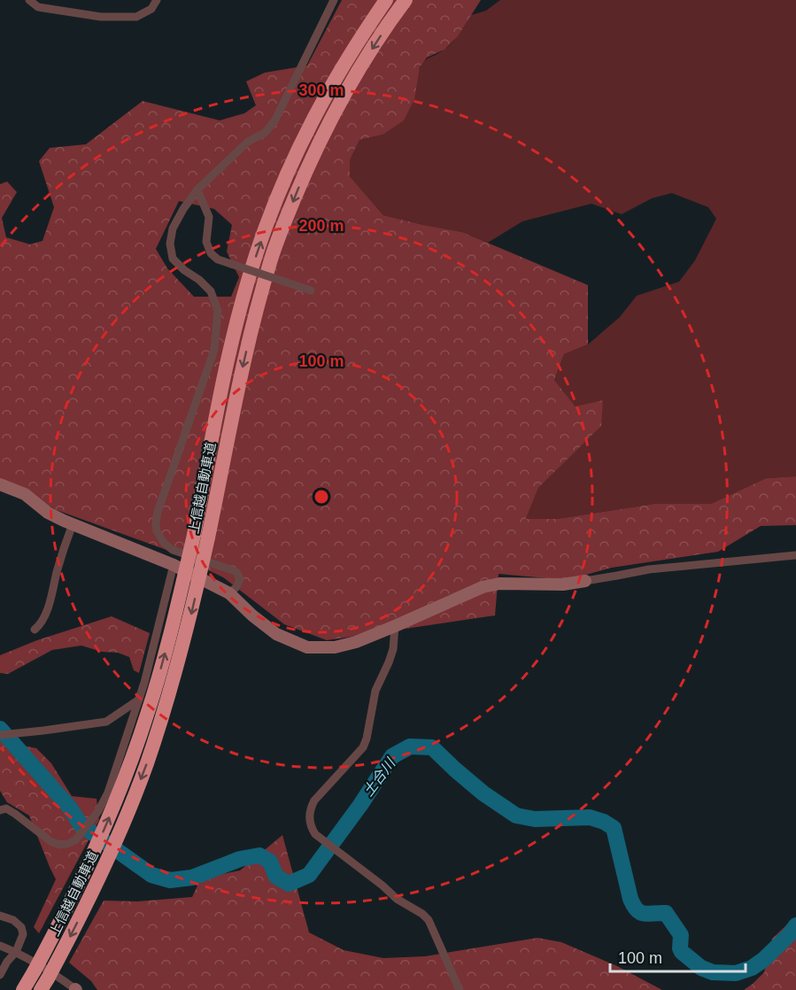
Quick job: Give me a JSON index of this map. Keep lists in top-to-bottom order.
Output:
{
  "streets": {
    "highway": ["上信越自動車道"]
  },
  "water": ["土合川"],
  "scale_bar": "100 m",
  "rings": ["300 m", "200 m", "100 m"]
}
